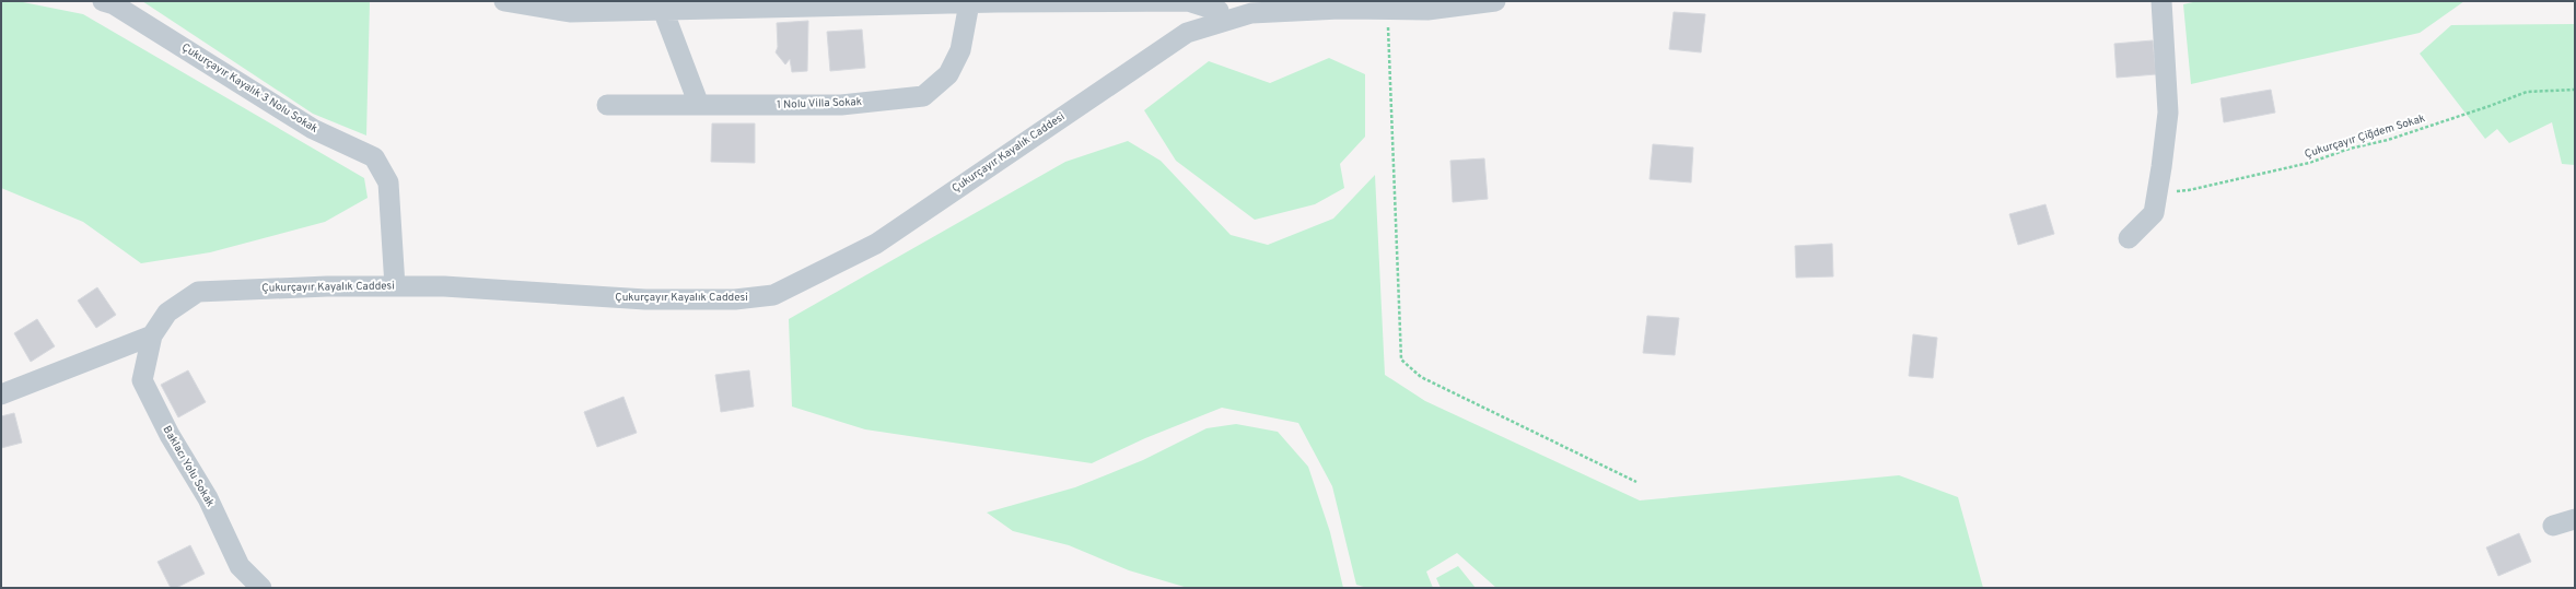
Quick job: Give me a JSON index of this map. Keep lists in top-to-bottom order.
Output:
{
  "streets": {
    "street": [
      "Çukurçayır Kayalık 3 Nolu Sokak",
      "1 Nolu Villa Sokak",
      "Çukurçayır Kayalık Caddesi",
      "Baklacı Yolu Sokak"
    ],
    "path": ["Çukurçayır Çiğdem Sokak"]
  },
  "crossings": [
    ["Çukurçayır Kayalık 3 Nolu Sokak", "Çukurçayır Kayalık Caddesi"],
    ["Çukurçayır Kayalık Caddesi", "Baklacı Yolu Sokak"]
  ]
}
